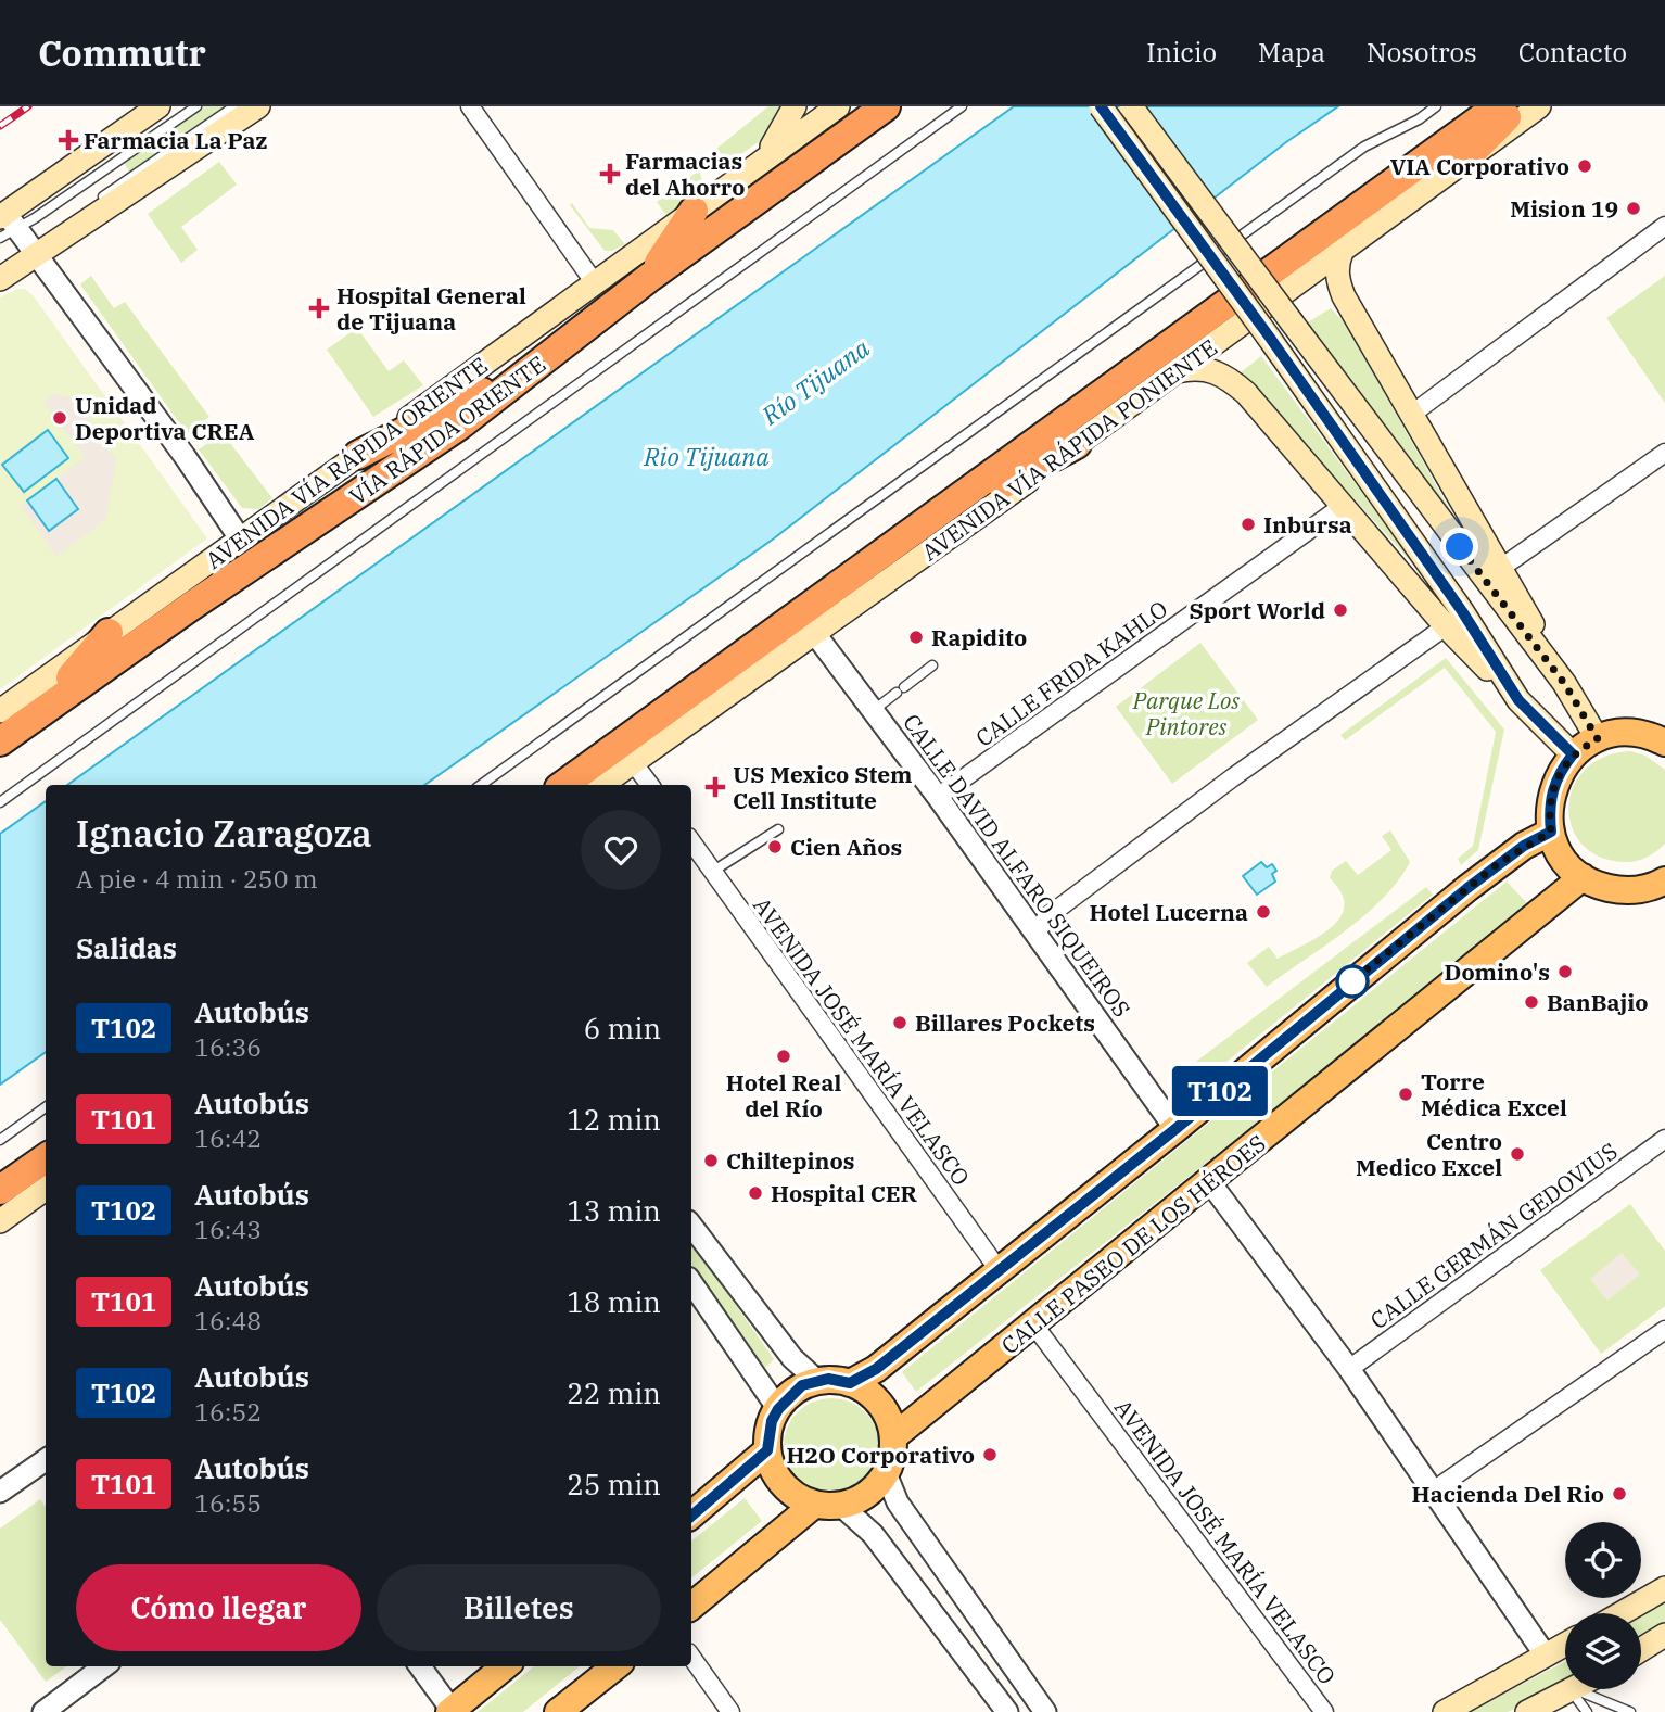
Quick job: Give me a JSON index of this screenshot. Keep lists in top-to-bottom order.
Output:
{
  "streets": {
    "highway": ["VÍA RÁPIDA ORIENTE", "AVENIDA VÍA RÁPIDA PONIENTE"],
    "main road": ["AVENIDA VÍA RÁPIDA ORIENTE", "CALLE PASEO DE LOS HÉROES"],
    "street": [
      "CALLE FRIDA KAHLO",
      "CALLE DAVID ALFARO SIQUEIROS",
      "AVENIDA JOSÉ MARÍA VELASCO",
      "CALLE GERMÁN GEDOVIUS"
    ]
  },
  "crossings": [
    ["AVENIDA VÍA RÁPIDA PONIENTE", "CALLE DAVID ALFARO SIQUEIROS"],
    ["CALLE FRIDA KAHLO", "CALLE DAVID ALFARO SIQUEIROS"],
    ["AVENIDA JOSÉ MARÍA VELASCO", "CALLE PASEO DE LOS HÉROES"]
  ],
  "water": ["Río Tijuana", "Rio Tijuana"],
  "parks": ["Parque Los Pintores"],
  "places": {
    "health": [
      "Farmacia La Paz",
      "Farmacias del Ahorro",
      "Hospital General de Tijuana",
      "US Mexico Stem Cell Institute"
    ],
    "other": [
      "VIA Corporativo",
      "Mision 19",
      "Unidad Deportiva CREA",
      "Inbursa",
      "Sport World",
      "Rapidito",
      "Cien Años",
      "Hotel Lucerna",
      "Domino's",
      "BanBajio",
      "Billares Pockets",
      "Hotel Real del Río",
      "Torre Médica Excel",
      "Centro Medico Excel",
      "Chiltepinos",
      "Hospital CER",
      "H2O Corporativo",
      "Hacienda Del Rio"
    ]
  },
  "lines": ["bus line T102"],
  "page": {
    "header": "Commutr",
    "nav": [
      "Inicio",
      "Mapa",
      "Nosotros",
      "Contacto"
    ],
    "on_map": "T102",
    "heading": [
      ["Ignacio Zaragoza", "A pie · 4 min · 250 m"],
      "Salidas"
    ],
    "list": [
      {
        "mark": "T102",
        "name": "Autobús",
        "note": "16:36",
        "value": "6 min"
      },
      {
        "mark": "T101",
        "name": "Autobús",
        "note": "16:42",
        "value": "12 min"
      },
      {
        "mark": "T102",
        "name": "Autobús",
        "note": "16:43",
        "value": "13 min"
      },
      {
        "mark": "T101",
        "name": "Autobús",
        "note": "16:48",
        "value": "18 min"
      },
      {
        "mark": "T102",
        "name": "Autobús",
        "note": "16:52",
        "value": "22 min"
      },
      {
        "mark": "T101",
        "name": "Autobús",
        "note": "16:55",
        "value": "25 min"
      }
    ],
    "buttons": ["Cómo llegar", "Billetes"]
  }
}
